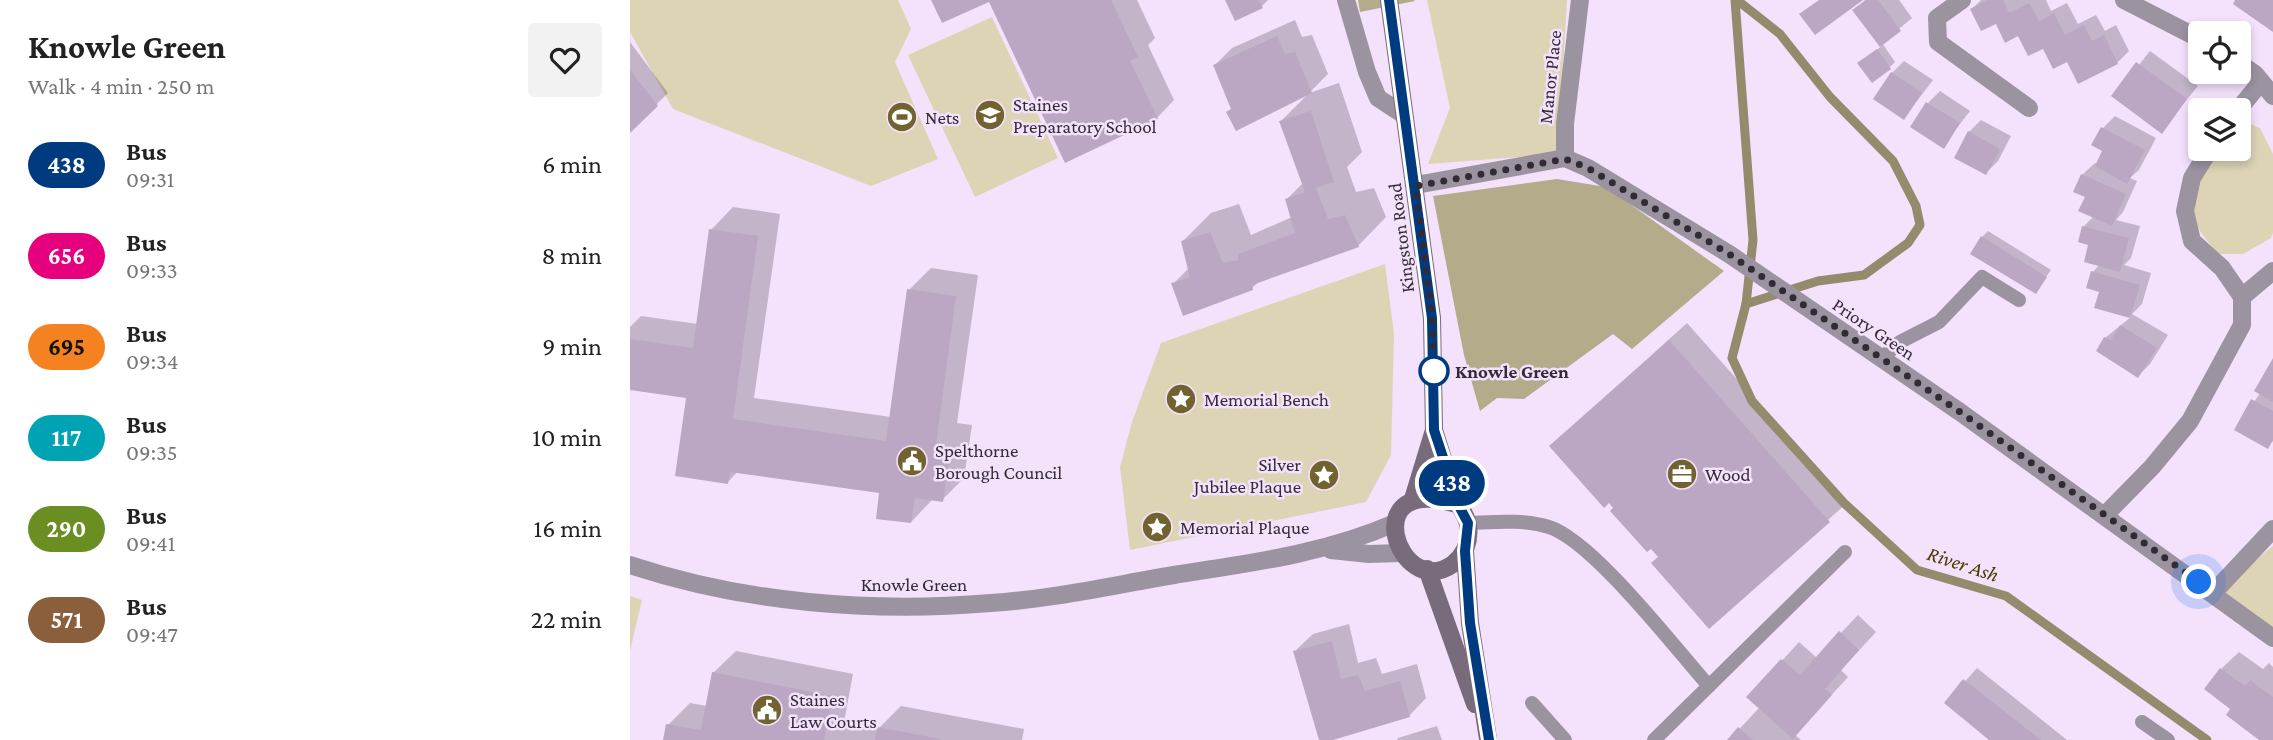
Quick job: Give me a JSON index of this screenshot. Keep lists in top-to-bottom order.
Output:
{
  "streets": {
    "street": [
      "Manor Place",
      "Kingston Road",
      "Priory Green",
      "Knowle Green"
    ]
  },
  "crossings": [
    ["Manor Place", "Priory Green"],
    ["Kingston Road", "Knowle Green"]
  ],
  "water": ["River Ash"],
  "places": {
    "school or university": ["Staines Preparatory School"],
    "sports": ["Nets"],
    "other": ["Knowle Green"],
    "place": ["Memorial Bench", "Silver Jubilee Plaque", "Memorial Plaque"],
    "public building": ["Spelthorne Borough Council", "Staines Law Courts"],
    "office": ["Wood"]
  },
  "lines": ["bus line 438"],
  "page": {
    "heading": ["Knowle Green", "Walk · 4 min · 250 m"],
    "on_map": "438",
    "list": [
      {
        "mark": "438",
        "name": "Bus",
        "note": "09:31",
        "value": "6 min"
      },
      {
        "mark": "656",
        "name": "Bus",
        "note": "09:33",
        "value": "8 min"
      },
      {
        "mark": "695",
        "name": "Bus",
        "note": "09:34",
        "value": "9 min"
      },
      {
        "mark": "117",
        "name": "Bus",
        "note": "09:35",
        "value": "10 min"
      },
      {
        "mark": "290",
        "name": "Bus",
        "note": "09:41",
        "value": "16 min"
      },
      {
        "mark": "571",
        "name": "Bus",
        "note": "09:47",
        "value": "22 min"
      }
    ]
  }
}
